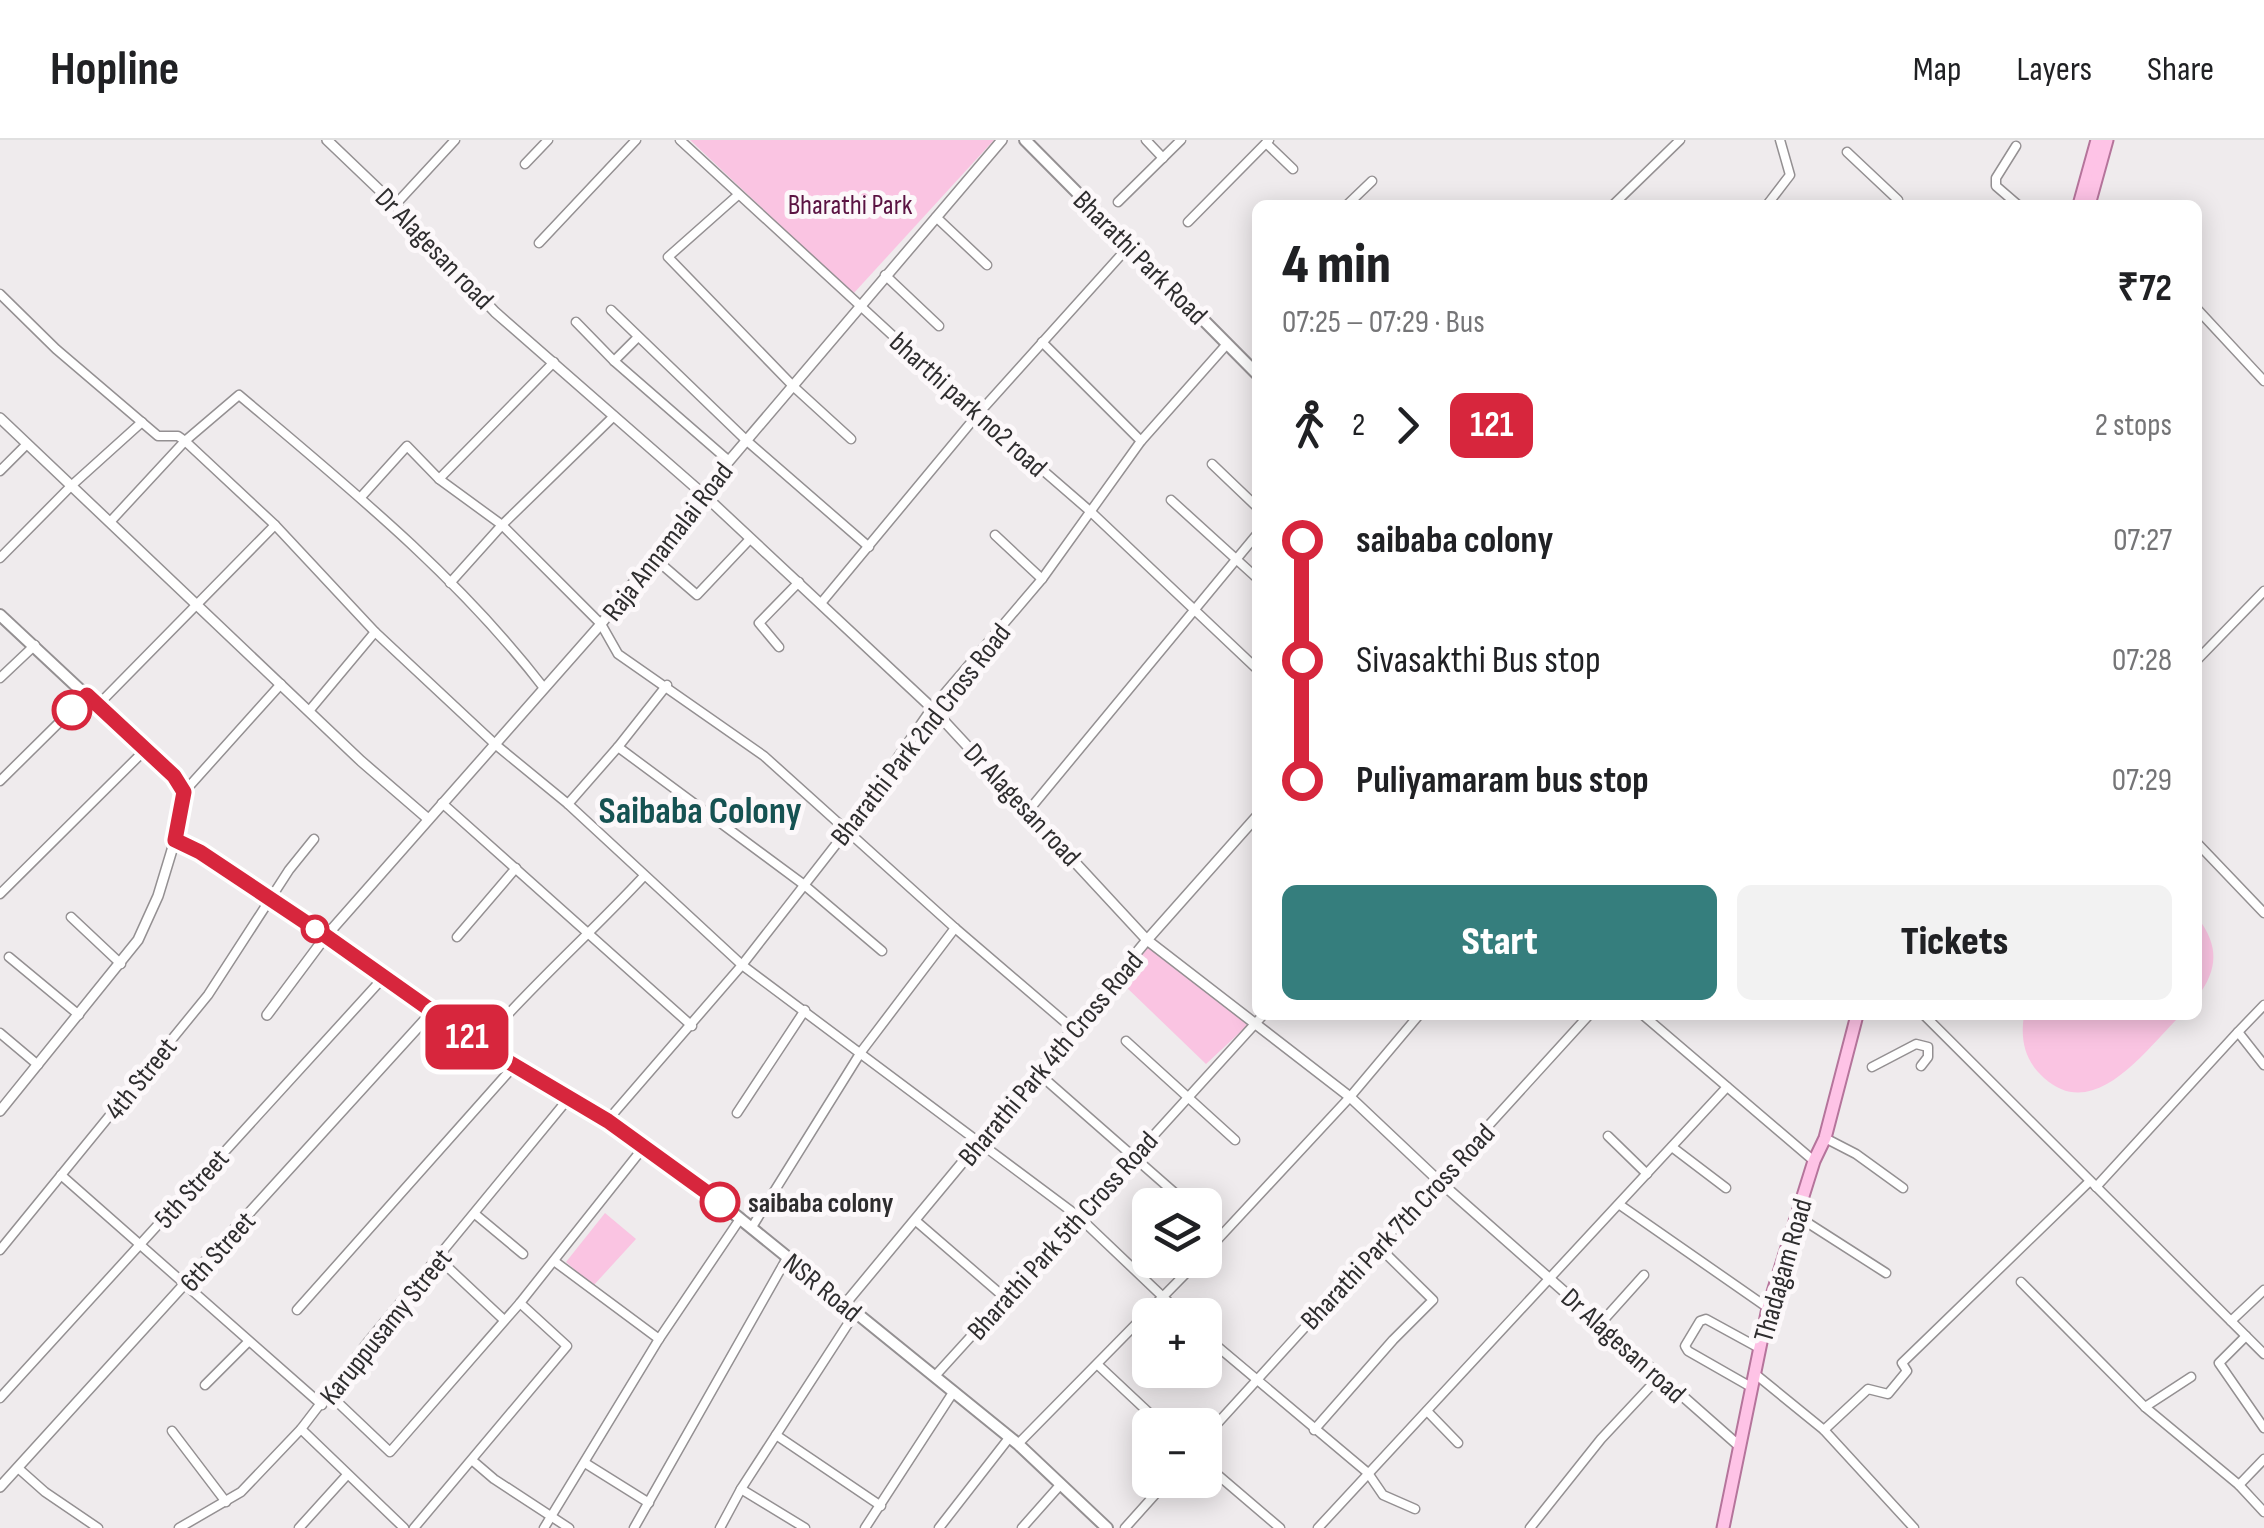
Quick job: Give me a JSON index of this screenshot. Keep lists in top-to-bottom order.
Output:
{
  "streets": {
    "main road": ["Bharathi Park Road", "Thadagam Road", "NSR Road"],
    "street": [
      "Dr Alagesan road",
      "bharthi park no2 road",
      "Raja Annamalai Road",
      "Bharathi Park 2nd Cross Road",
      "Bharathi Park 4th Cross Road",
      "4th Street",
      "5th Street",
      "Bharathi Park 7th Cross Road",
      "Bharathi Park 5th Cross Road",
      "6th Street",
      "Karuppusamy Street"
    ]
  },
  "crossings": [
    ["Dr Alagesan road", "Raja Annamalai Road"],
    ["Dr Alagesan road", "Bharathi Park 2nd Cross Road"],
    ["Dr Alagesan road", "Bharathi Park 4th Cross Road"],
    ["Dr Alagesan road", "Bharathi Park 7th Cross Road"],
    ["Dr Alagesan road", "Thadagam Road"],
    ["Bharathi Park Road", "Bharathi Park 2nd Cross Road"],
    ["bharthi park no2 road", "Raja Annamalai Road"],
    ["bharthi park no2 road", "Bharathi Park 2nd Cross Road"],
    ["Raja Annamalai Road", "NSR Road"],
    ["Bharathi Park 2nd Cross Road", "NSR Road"],
    ["Bharathi Park 4th Cross Road", "NSR Road"],
    ["4th Street", "NSR Road"],
    ["5th Street", "NSR Road"],
    ["Bharathi Park 5th Cross Road", "NSR Road"],
    ["6th Street", "NSR Road"],
    ["NSR Road", "Karuppusamy Street"]
  ],
  "districts": ["Saibaba Colony"],
  "parks": ["Bharathi Park"],
  "places": ["saibaba colony"],
  "lines": ["bus line 121"],
  "page": {
    "header": "Hopline",
    "nav": ["Map", "Layers", "Share"],
    "on_map": "121",
    "heading": ["4 min", "07:25 – 07:29 · Bus", "₹72"],
    "legs": ["2", "121", "2 stops"],
    "list": [
      {
        "name": "saibaba colony",
        "value": "07:27"
      },
      {
        "name": "Sivasakthi Bus stop",
        "value": "07:28"
      },
      {
        "name": "Puliyamaram bus stop",
        "value": "07:29"
      }
    ],
    "buttons": ["Start", "Tickets"],
    "map_buttons": ["+", "−"]
  }
}
